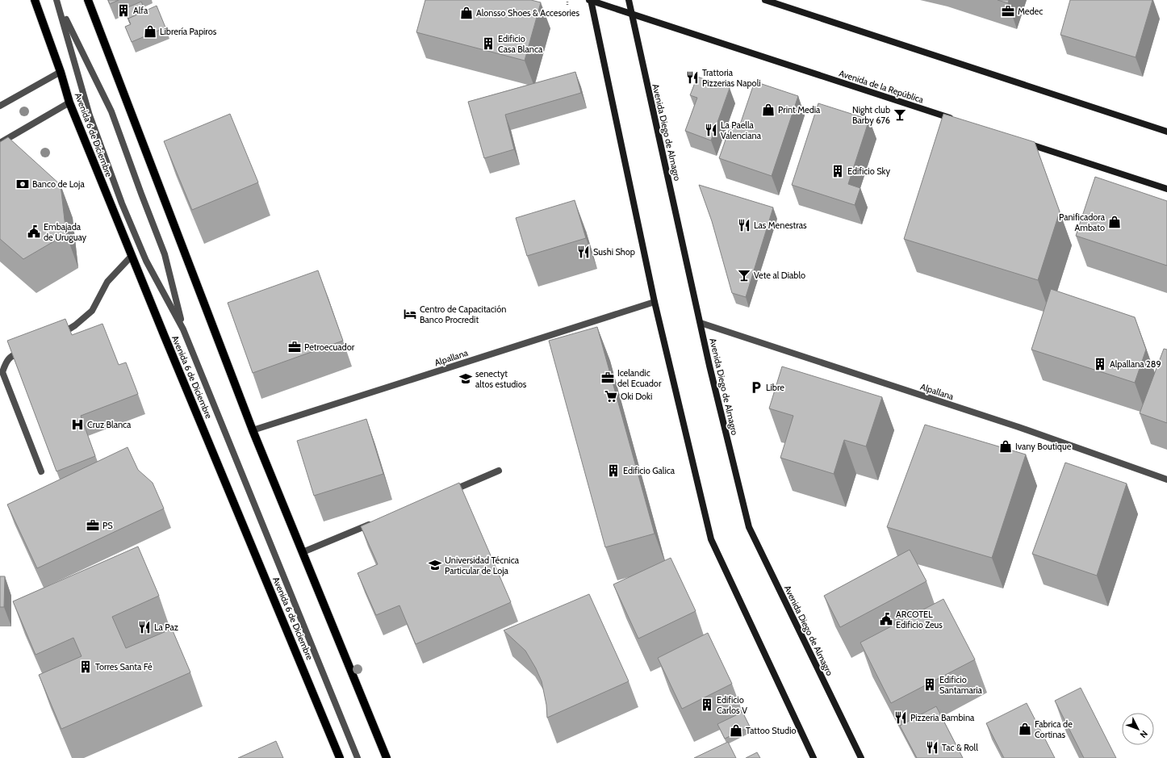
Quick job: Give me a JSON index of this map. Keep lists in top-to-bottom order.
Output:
{
  "streets": {
    "main road": ["Avenida de la República", "Avenida Diego de Almagro", "Avenida 6 de Diciembre"],
    "street": ["Alpallana"]
  },
  "crossings": [
    ["Avenida de la República", "Avenida Diego de Almagro"],
    ["Avenida Diego de Almagro", "Alpallana"]
  ],
  "places": {
    "building": [
      "Alfa",
      "Edificio Casa Blanca",
      "Edificio Sky",
      "Alpallana 289",
      "Edificio Galica",
      "Torres Santa Fé",
      "Edificio Santamaria",
      "Edificio Carlos V"
    ],
    "office": [
      "Medec",
      "Petroecuador",
      "Icelandic del Ecuador",
      "PS"
    ],
    "shop": [
      "Alonsso Shoes & Accesories",
      "Librería Papiros",
      "Print Media",
      "Panificadora Ambato",
      "Ivany Boutique",
      "Fabrica de Cortinas",
      "Tattoo Studio"
    ],
    "restaurant": [
      "Trattoria Pizzerias Napoli",
      "La Paella Valenciana",
      "Las Menestras",
      "Sushi Shop",
      "La Paz",
      "Pizzeria Bambina",
      "Tac & Roll"
    ],
    "bar": ["Night club Barby 676", "Vete al Diablo"],
    "bank": ["Banco de Loja"],
    "public building": ["Embajada de Uruguay", "ARCOTEL Edificio Zeus"],
    "hotel": ["Centro de Capacitación Banco Procredit"],
    "school or university": ["senectyt altos estudios", "Universidad Técnica Particular de Loja"],
    "parking": ["Libre"],
    "supermarket": ["Oki Doki"],
    "hospital": ["Cruz Blanca"]
  },
  "north": "bottom right"
}
